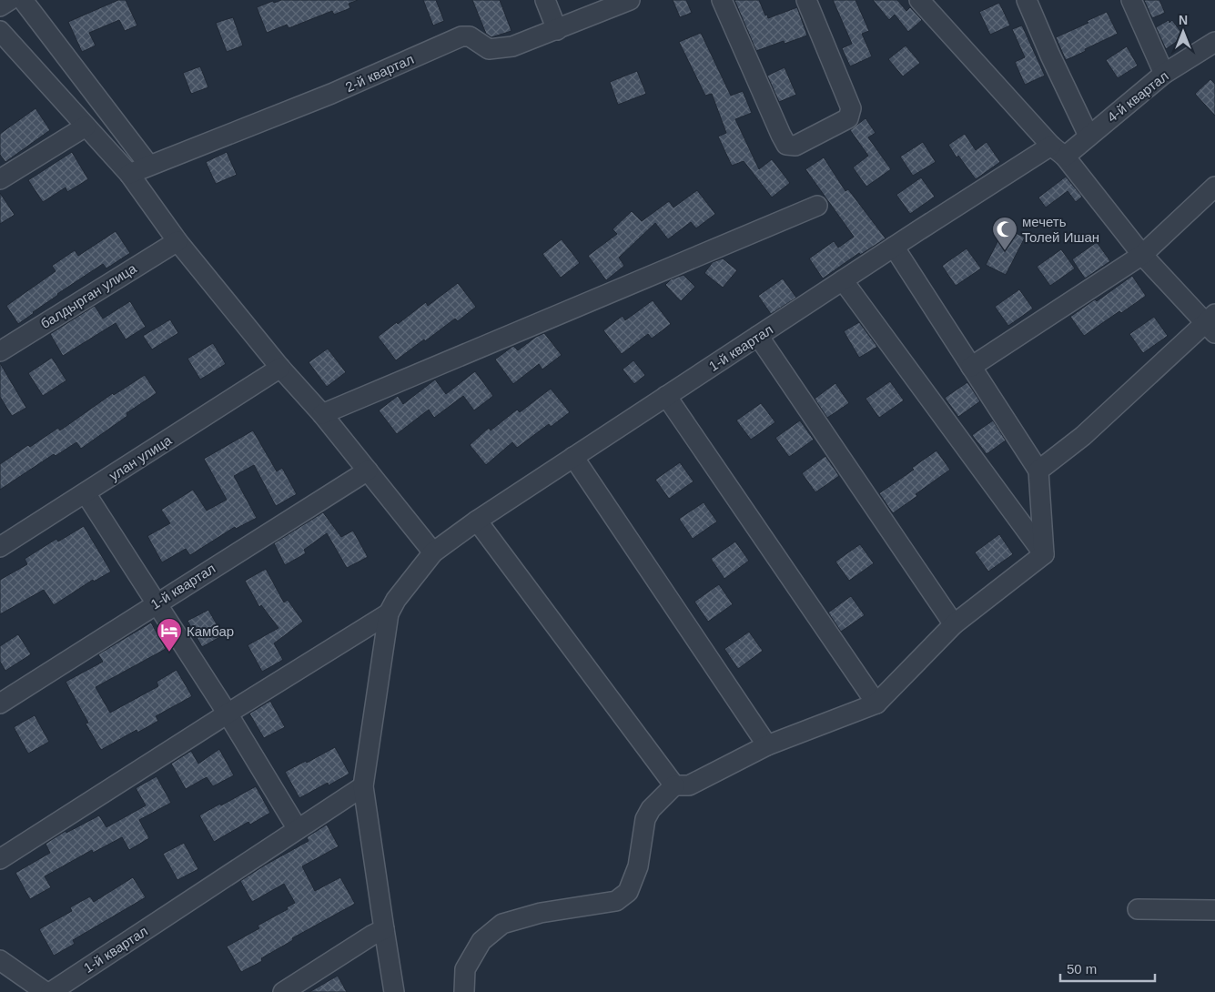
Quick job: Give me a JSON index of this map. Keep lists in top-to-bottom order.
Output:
{
  "streets": {
    "street": [
      "2-й квартал",
      "4-й квартал",
      "балдырган улица",
      "1-й квартал",
      "улан улица"
    ]
  },
  "crossings": [
    ["4-й квартал", "1-й квартал"]
  ],
  "places": {
    "mosque": ["мечеть Толей Ишан"],
    "hotel": ["Камбар"]
  },
  "scale_bar": "50 m",
  "north": "top"
}
